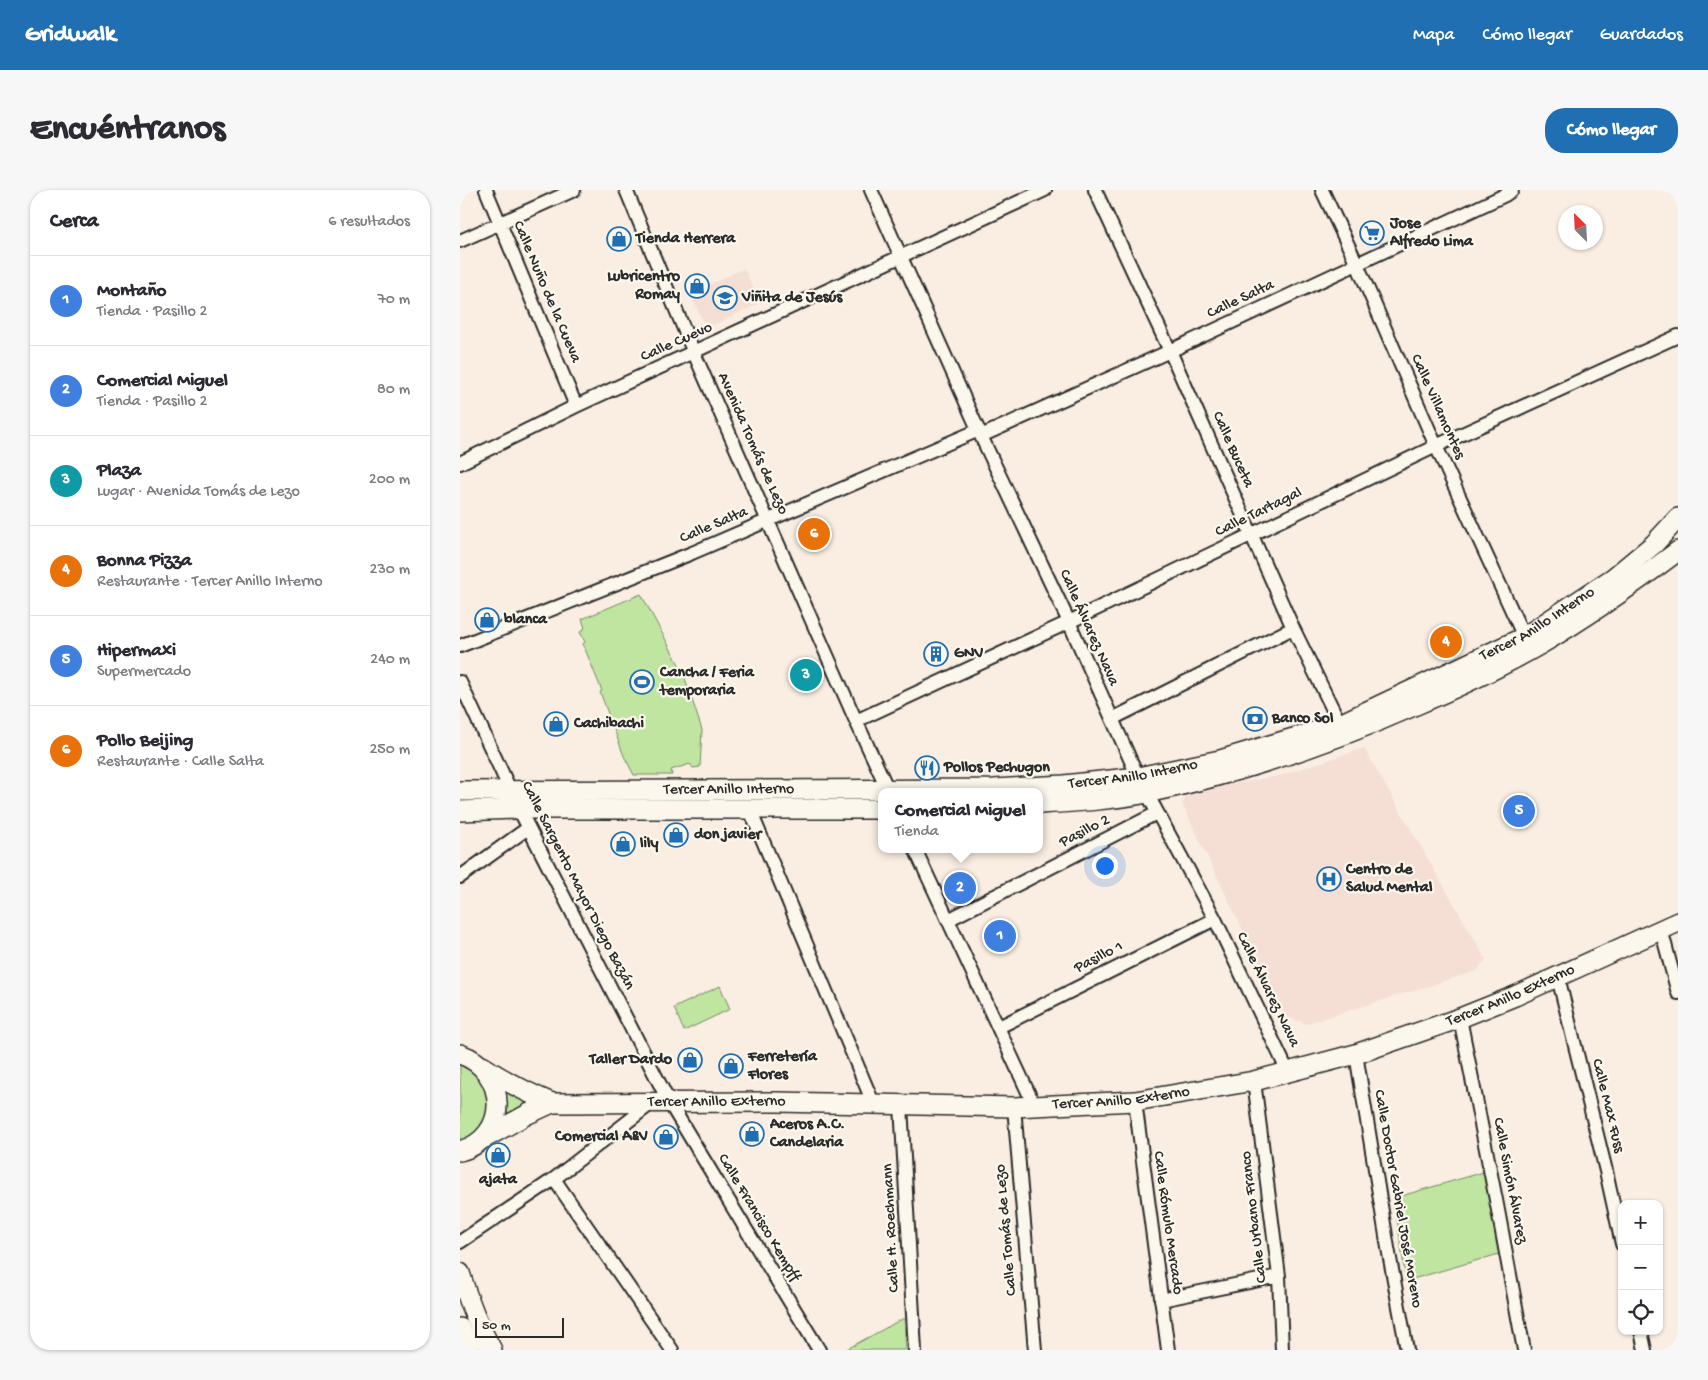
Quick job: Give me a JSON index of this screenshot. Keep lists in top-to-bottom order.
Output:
{
  "streets": {
    "main road": ["Tercer Anillo Interno", "Tercer Anillo Externo"],
    "street": [
      "Calle Nuño de la Cueva",
      "Calle Salta",
      "Calle Cuevo",
      "Calle Villamontes",
      "Avenida Tomás de Lezo",
      "Calle Buceta",
      "Calle Tartagal",
      "Calle Álvarez Nava",
      "Pasillo 2",
      "Calle Sargento Mayor Diego Bazán",
      "Pasillo 1",
      "Calle Max Fuss",
      "Calle Simón Álvarez",
      "Calle Doctor Gabriel José Moreno",
      "Calle Urbano Franco",
      "Calle Francisco Kempff",
      "Calle Rómulo Mercado",
      "Calle H. Roechmann",
      "Calle Tomás de Lezo"
    ]
  },
  "crossings": [
    ["Calle Nuño de la Cueva", "Calle Cuevo"],
    ["Calle Salta", "Calle Villamontes"],
    ["Calle Salta", "Avenida Tomás de Lezo"],
    ["Calle Salta", "Calle Buceta"],
    ["Calle Salta", "Calle Álvarez Nava"],
    ["Calle Cuevo", "Avenida Tomás de Lezo"],
    ["Calle Cuevo", "Calle Álvarez Nava"],
    ["Calle Villamontes", "Calle Tartagal"],
    ["Calle Villamontes", "Tercer Anillo Interno"],
    ["Avenida Tomás de Lezo", "Calle Tartagal"],
    ["Calle Buceta", "Calle Tartagal"],
    ["Calle Buceta", "Tercer Anillo Interno"],
    ["Calle Tartagal", "Calle Álvarez Nava"],
    ["Tercer Anillo Interno", "Calle Álvarez Nava"],
    ["Tercer Anillo Interno", "Calle Sargento Mayor Diego Bazán"],
    ["Calle Álvarez Nava", "Pasillo 2"],
    ["Calle Álvarez Nava", "Pasillo 1"],
    ["Calle Álvarez Nava", "Tercer Anillo Externo"],
    ["Calle Sargento Mayor Diego Bazán", "Tercer Anillo Externo"],
    ["Calle Sargento Mayor Diego Bazán", "Calle Francisco Kempff"],
    ["Tercer Anillo Externo", "Calle Max Fuss"],
    ["Tercer Anillo Externo", "Calle Simón Álvarez"],
    ["Tercer Anillo Externo", "Calle Doctor Gabriel José Moreno"],
    ["Tercer Anillo Externo", "Calle Urbano Franco"],
    ["Tercer Anillo Externo", "Calle Francisco Kempff"],
    ["Tercer Anillo Externo", "Calle Rómulo Mercado"],
    ["Tercer Anillo Externo", "Calle H. Roechmann"],
    ["Tercer Anillo Externo", "Calle Tomás de Lezo"]
  ],
  "places": {
    "supermarket": ["Jose Alfredo Lima"],
    "shop": [
      "Tienda Herrera",
      "Lubricentro Romay",
      "blanca",
      "Cachibachi",
      "don javier",
      "lily",
      "Taller Dardo",
      "Ferretería Flores",
      "Aceros A.C. Candelaria",
      "Comercial A&V",
      "ajata"
    ],
    "school or university": ["Viñita de Jesús"],
    "building": ["GNV"],
    "sports": ["Cancha / Feria temporaria"],
    "bank": ["Banco Sol"],
    "restaurant": ["Pollos Pechugon"],
    "hospital": ["Centro de Salud Mental"]
  },
  "scale_bar": "50 m",
  "north": "top left",
  "page": {
    "header": "Gridwalk",
    "nav": ["Mapa", "Cómo llegar", "Guardados"],
    "buttons": "Cómo llegar",
    "title": "Encuéntranos",
    "heading": ["Cerca", "6 resultados"],
    "list": [
      {
        "mark": "1",
        "name": "Montaño",
        "note": "Tienda · Pasillo 2",
        "value": "70 m"
      },
      {
        "mark": "2",
        "name": "Comercial Miguel",
        "note": "Tienda · Pasillo 2",
        "value": "80 m"
      },
      {
        "mark": "3",
        "name": "Plaza",
        "note": "Lugar · Avenida Tomás de Lezo",
        "value": "200 m"
      },
      {
        "mark": "4",
        "name": "Bonna Pizza",
        "note": "Restaurante · Tercer Anillo Interno",
        "value": "230 m"
      },
      {
        "mark": "5",
        "name": "Hipermaxi",
        "note": "Supermercado",
        "value": "240 m"
      },
      {
        "mark": "6",
        "name": "Pollo Beijing",
        "note": "Restaurante · Calle Salta",
        "value": "250 m"
      }
    ],
    "pins": [
      "6",
      "4",
      "3",
      "5",
      "2",
      "1"
    ],
    "popup": ["Comercial Miguel", "Tienda"],
    "map_buttons": ["+", "−"],
    "scale": "50 m"
  }
}
